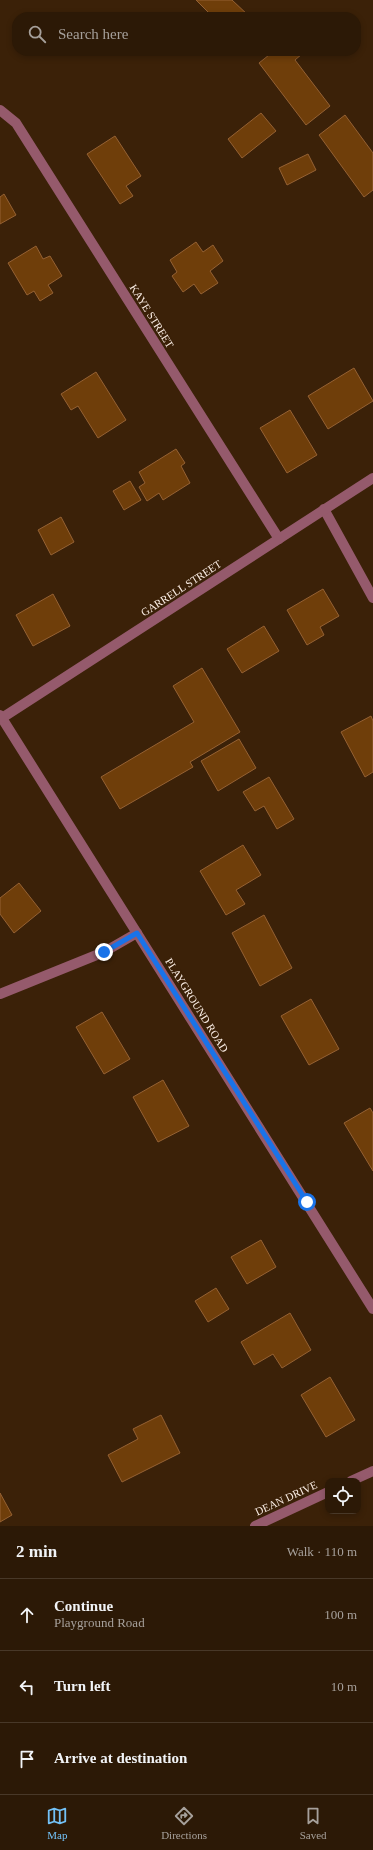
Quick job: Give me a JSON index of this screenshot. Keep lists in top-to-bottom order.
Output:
{
  "streets": {
    "street": [
      "KAYE STREET",
      "GARRELL STREET",
      "PLAYGROUND ROAD",
      "DEAN DRIVE"
    ]
  },
  "crossings": [
    ["KAYE STREET", "GARRELL STREET"],
    ["GARRELL STREET", "PLAYGROUND ROAD"]
  ],
  "page": {
    "search": "Search here",
    "heading": ["2 min", "Walk · 110 m"],
    "list": [
      ["Continue", "Playground Road", "100 m"],
      ["Turn left", "10 m"],
      "Arrive at destination"
    ],
    "nav": ["Map", "Directions", "Saved"]
  }
}
